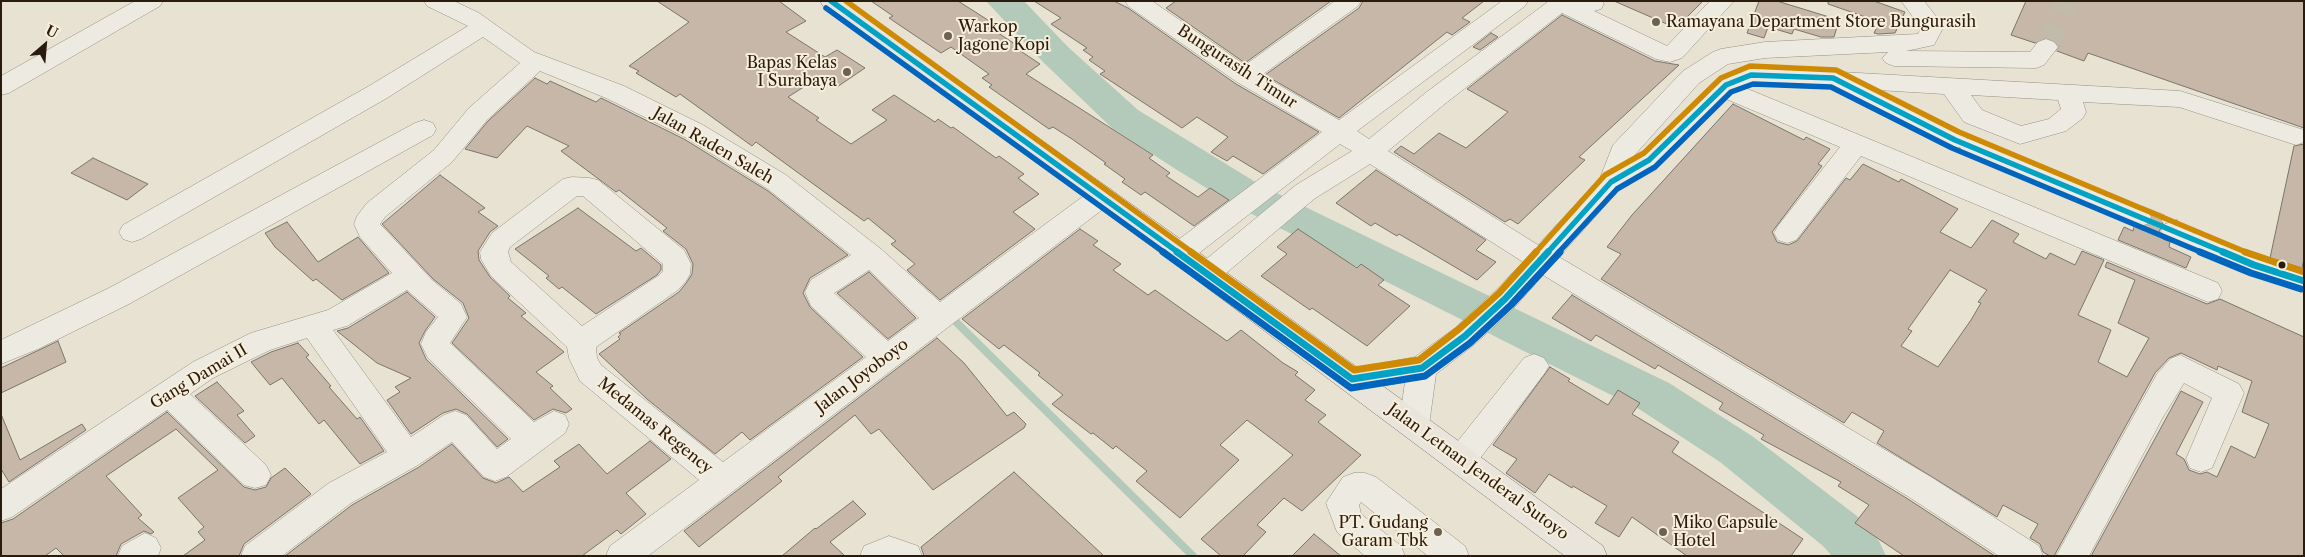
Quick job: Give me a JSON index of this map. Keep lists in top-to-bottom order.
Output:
{
  "streets": {
    "highway": ["Jalan Letnan Jenderal Sutoyo"],
    "street": [
      "Bungurasih Timur",
      "Jalan Raden Saleh",
      "Jalan Joyoboyo",
      "Gang Damai II",
      "Medamas Regency"
    ]
  },
  "crossings": [
    ["Jalan Raden Saleh", "Jalan Joyoboyo"],
    ["Jalan Joyoboyo", "Medamas Regency"],
    ["Jalan Joyoboyo", "Jalan Letnan Jenderal Sutoyo"]
  ],
  "places": [
    "Ramayana Department Store Bungurasih",
    "Warkop Jagone Kopi",
    "Bapas Kelas I Surabaya",
    "PT. Gudang Garam Tbk",
    "Miko Capsule Hotel"
  ],
  "north": "top right"
}
